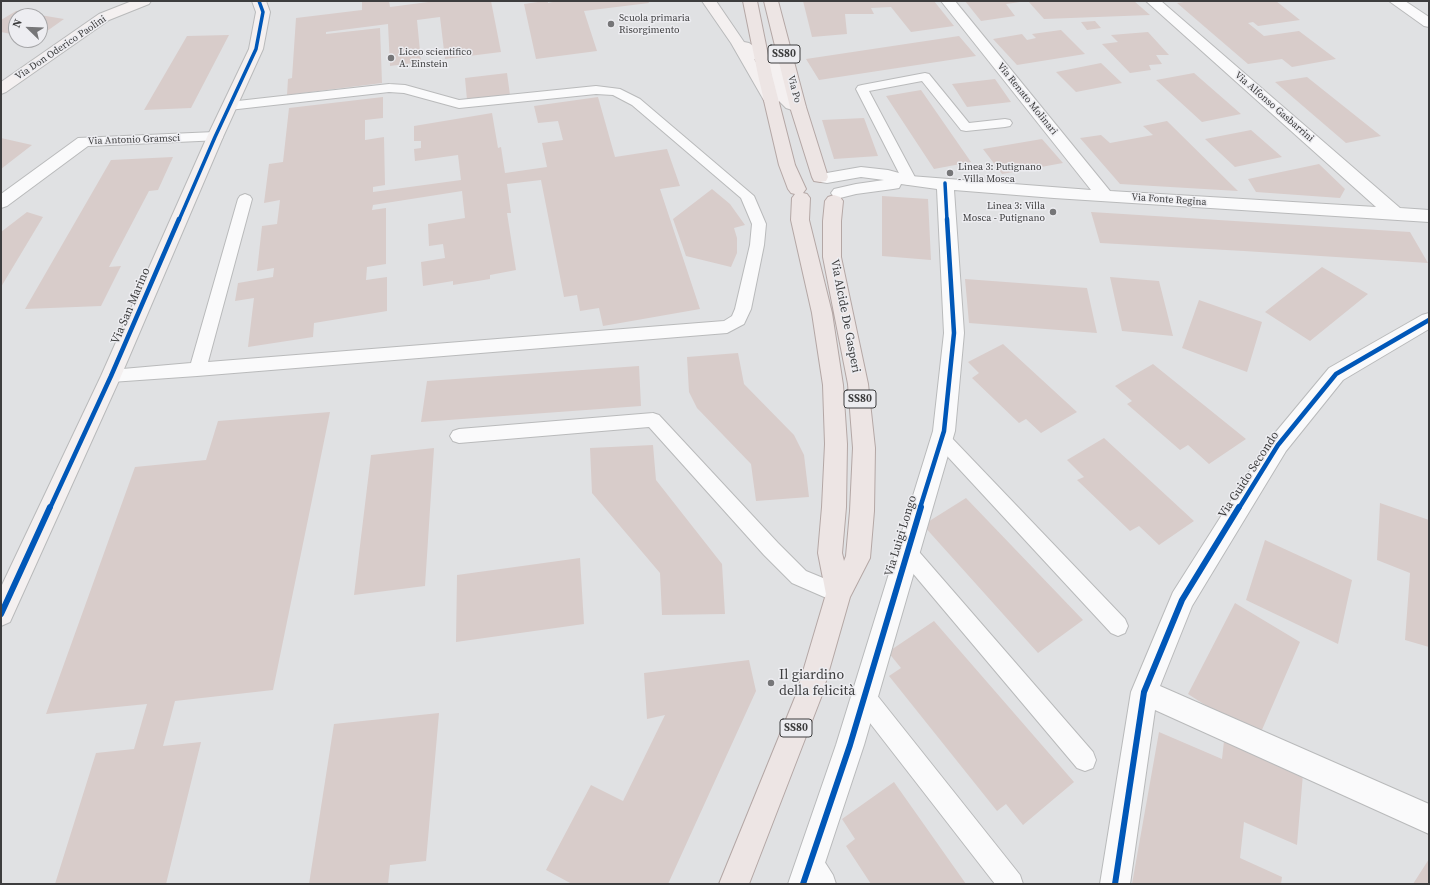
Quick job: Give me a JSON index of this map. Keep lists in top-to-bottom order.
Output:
{
  "streets": {
    "main road": ["SS80", "Via Po", "Via Alcide De Gasperi"],
    "street": [
      "Via Don Oderico Paolini",
      "Via Renato Molinari",
      "Via Alfonso Gasbarrini",
      "Via Antonio Gramsci",
      "Via Fonte Regina",
      "Via San Marino",
      "Via Guido Secondo",
      "Via Luigi Longo"
    ]
  },
  "crossings": [
    ["SS80", "Via Po"],
    ["SS80", "Via Fonte Regina"],
    ["SS80", "Via Alcide De Gasperi"],
    ["Via Po", "Via Fonte Regina"],
    ["Via Renato Molinari", "Via Fonte Regina"],
    ["Via Alfonso Gasbarrini", "Via Fonte Regina"],
    ["Via Antonio Gramsci", "Via San Marino"],
    ["Via Fonte Regina", "Via Alcide De Gasperi"],
    ["Via Fonte Regina", "Via Luigi Longo"]
  ],
  "places": [
    "Scuola primaria Risorgimento",
    "Liceo scientifico A. Einstein",
    "Linea 3: Putignano - Villa Mosca",
    "Linea 3: Villa Mosca - Putignano",
    "Il giardino della felicità"
  ],
  "north": "top left"
}
